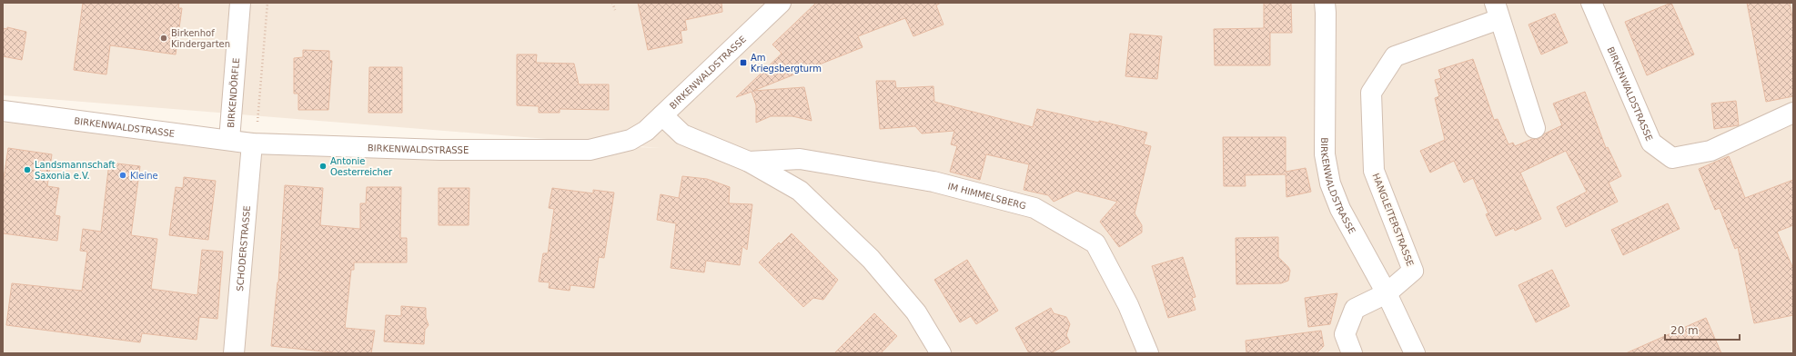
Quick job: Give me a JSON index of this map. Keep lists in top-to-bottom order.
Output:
{
  "streets": {
    "street": [
      "BIRKENWALDSTRASSE",
      "BIRKENDÖRFLE",
      "IM HIMMELSBERG",
      "HANGLEITERSTRASSE",
      "SCHODERSTRASSE"
    ]
  },
  "crossings": [
    ["BIRKENWALDSTRASSE", "BIRKENDÖRFLE"],
    ["BIRKENWALDSTRASSE", "HANGLEITERSTRASSE"],
    ["BIRKENWALDSTRASSE", "SCHODERSTRASSE"]
  ],
  "places": {
    "other": [
      "Birkenhof Kindergarten",
      "Antonie Oesterreicher",
      "Landsmannschaft Saxonia e.V.",
      "Kleine"
    ],
    "transit": ["Am Kriegsbergturm"]
  },
  "scale_bar": "20 m"
}
